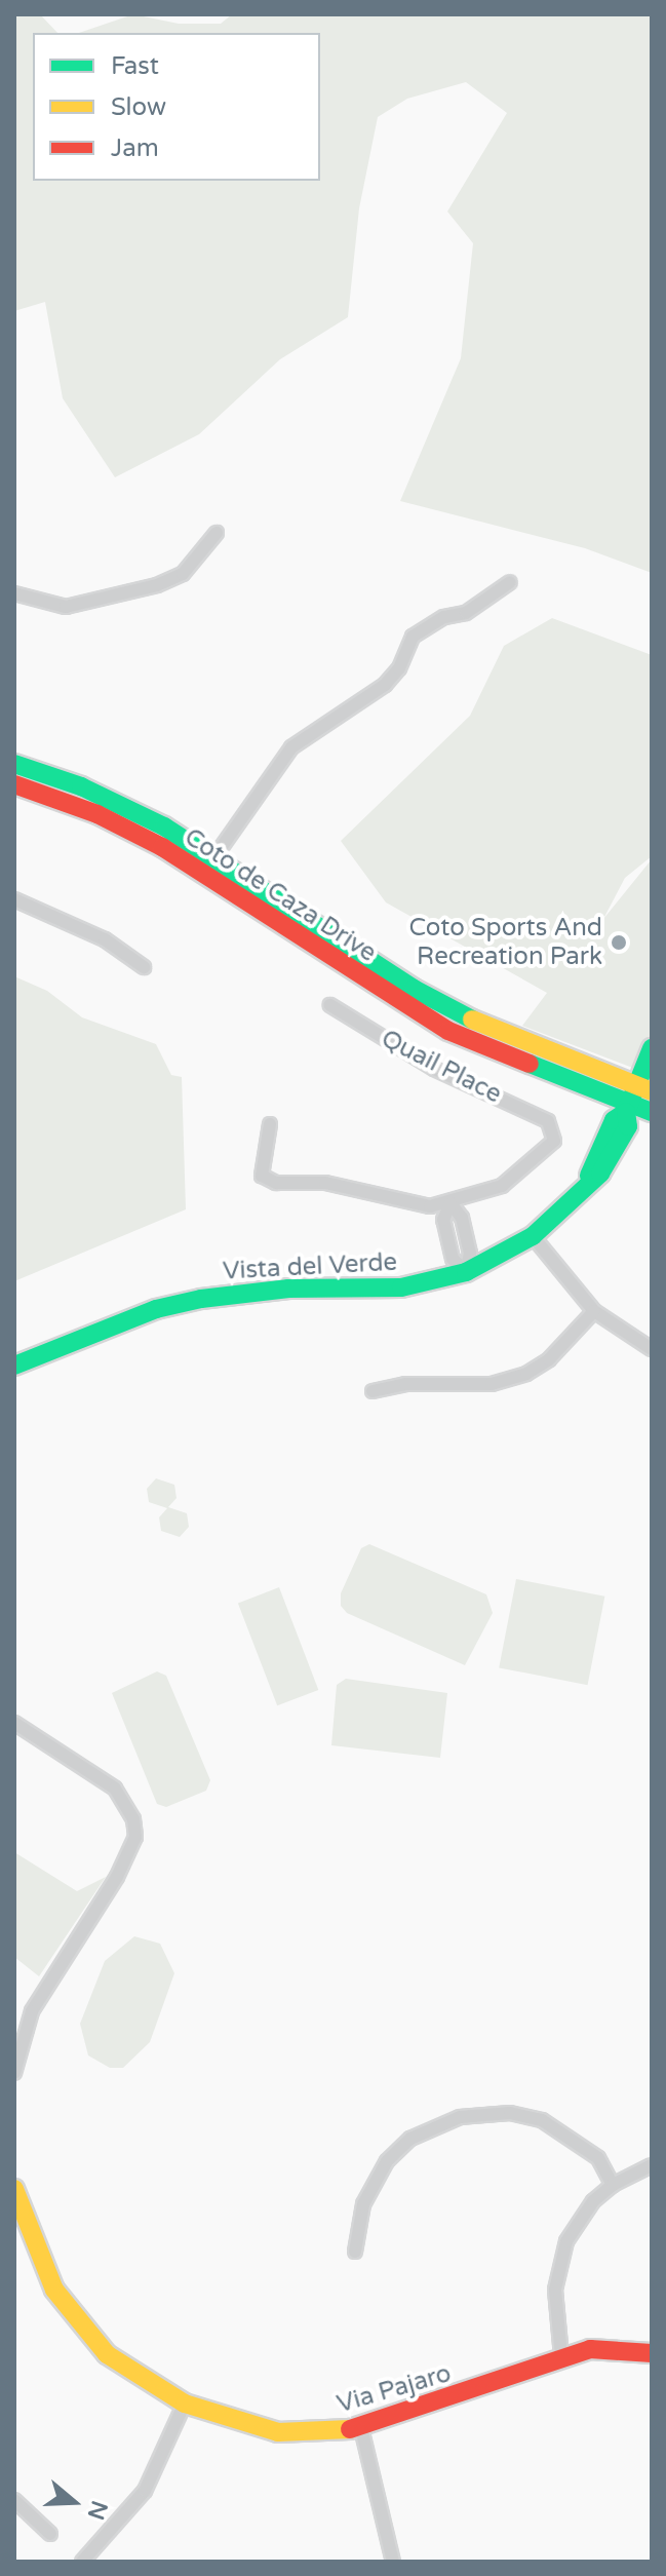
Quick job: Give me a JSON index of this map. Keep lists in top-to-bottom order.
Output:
{
  "streets": {
    "street": [
      "Coto de Caza Drive",
      "Quail Place",
      "Vista del Verde",
      "Via Pajaro"
    ]
  },
  "crossings": [
    ["Coto de Caza Drive", "Vista del Verde"]
  ],
  "places": ["Coto Sports And Recreation Park"],
  "legend": ["Fast", "Slow", "Jam"],
  "north": "right"
}
